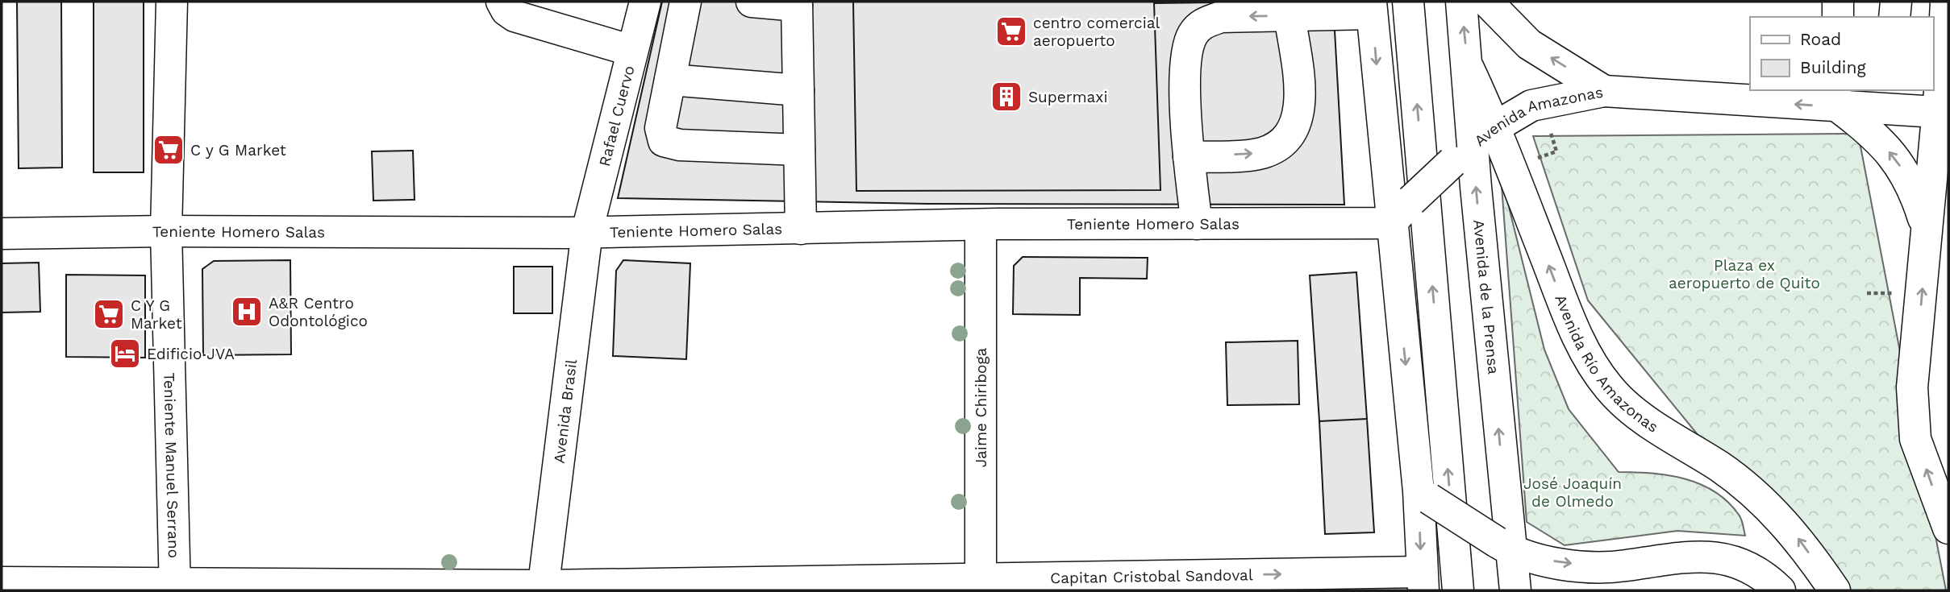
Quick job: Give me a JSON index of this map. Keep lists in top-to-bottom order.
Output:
{
  "streets": {
    "street": [
      "Rafael Cuervo",
      "Avenida Amazonas",
      "Teniente Homero Salas",
      "Avenida de la Prensa",
      "Avenida Río Amazonas",
      "Jaime Chiriboga",
      "Avenida Brasil",
      "Teniente Manuel Serrano",
      "Capitan Cristobal Sandoval"
    ]
  },
  "crossings": [
    ["Rafael Cuervo", "Teniente Homero Salas"],
    ["Rafael Cuervo", "Avenida Brasil"],
    ["Avenida Amazonas", "Teniente Homero Salas"],
    ["Avenida Amazonas", "Avenida de la Prensa"],
    ["Avenida Amazonas", "Avenida Río Amazonas"],
    ["Teniente Homero Salas", "Jaime Chiriboga"],
    ["Teniente Homero Salas", "Avenida Brasil"],
    ["Teniente Homero Salas", "Teniente Manuel Serrano"],
    ["Avenida de la Prensa", "Avenida Río Amazonas"],
    ["Jaime Chiriboga", "Capitan Cristobal Sandoval"],
    ["Avenida Brasil", "Capitan Cristobal Sandoval"],
    ["Teniente Manuel Serrano", "Capitan Cristobal Sandoval"]
  ],
  "one_way": ["Avenida Amazonas", "Avenida Río Amazonas"],
  "parks": ["Plaza ex aeropuerto de Quito", "José Joaquín de Olmedo"],
  "places": {
    "supermarket": ["centro comercial aeropuerto", "C y G Market", "C Y G Market"],
    "building": ["Supermaxi"],
    "hospital": ["A&R Centro Odontológico"],
    "hotel": ["Edificio JVA"]
  },
  "legend": ["Road", "Building"]
}
